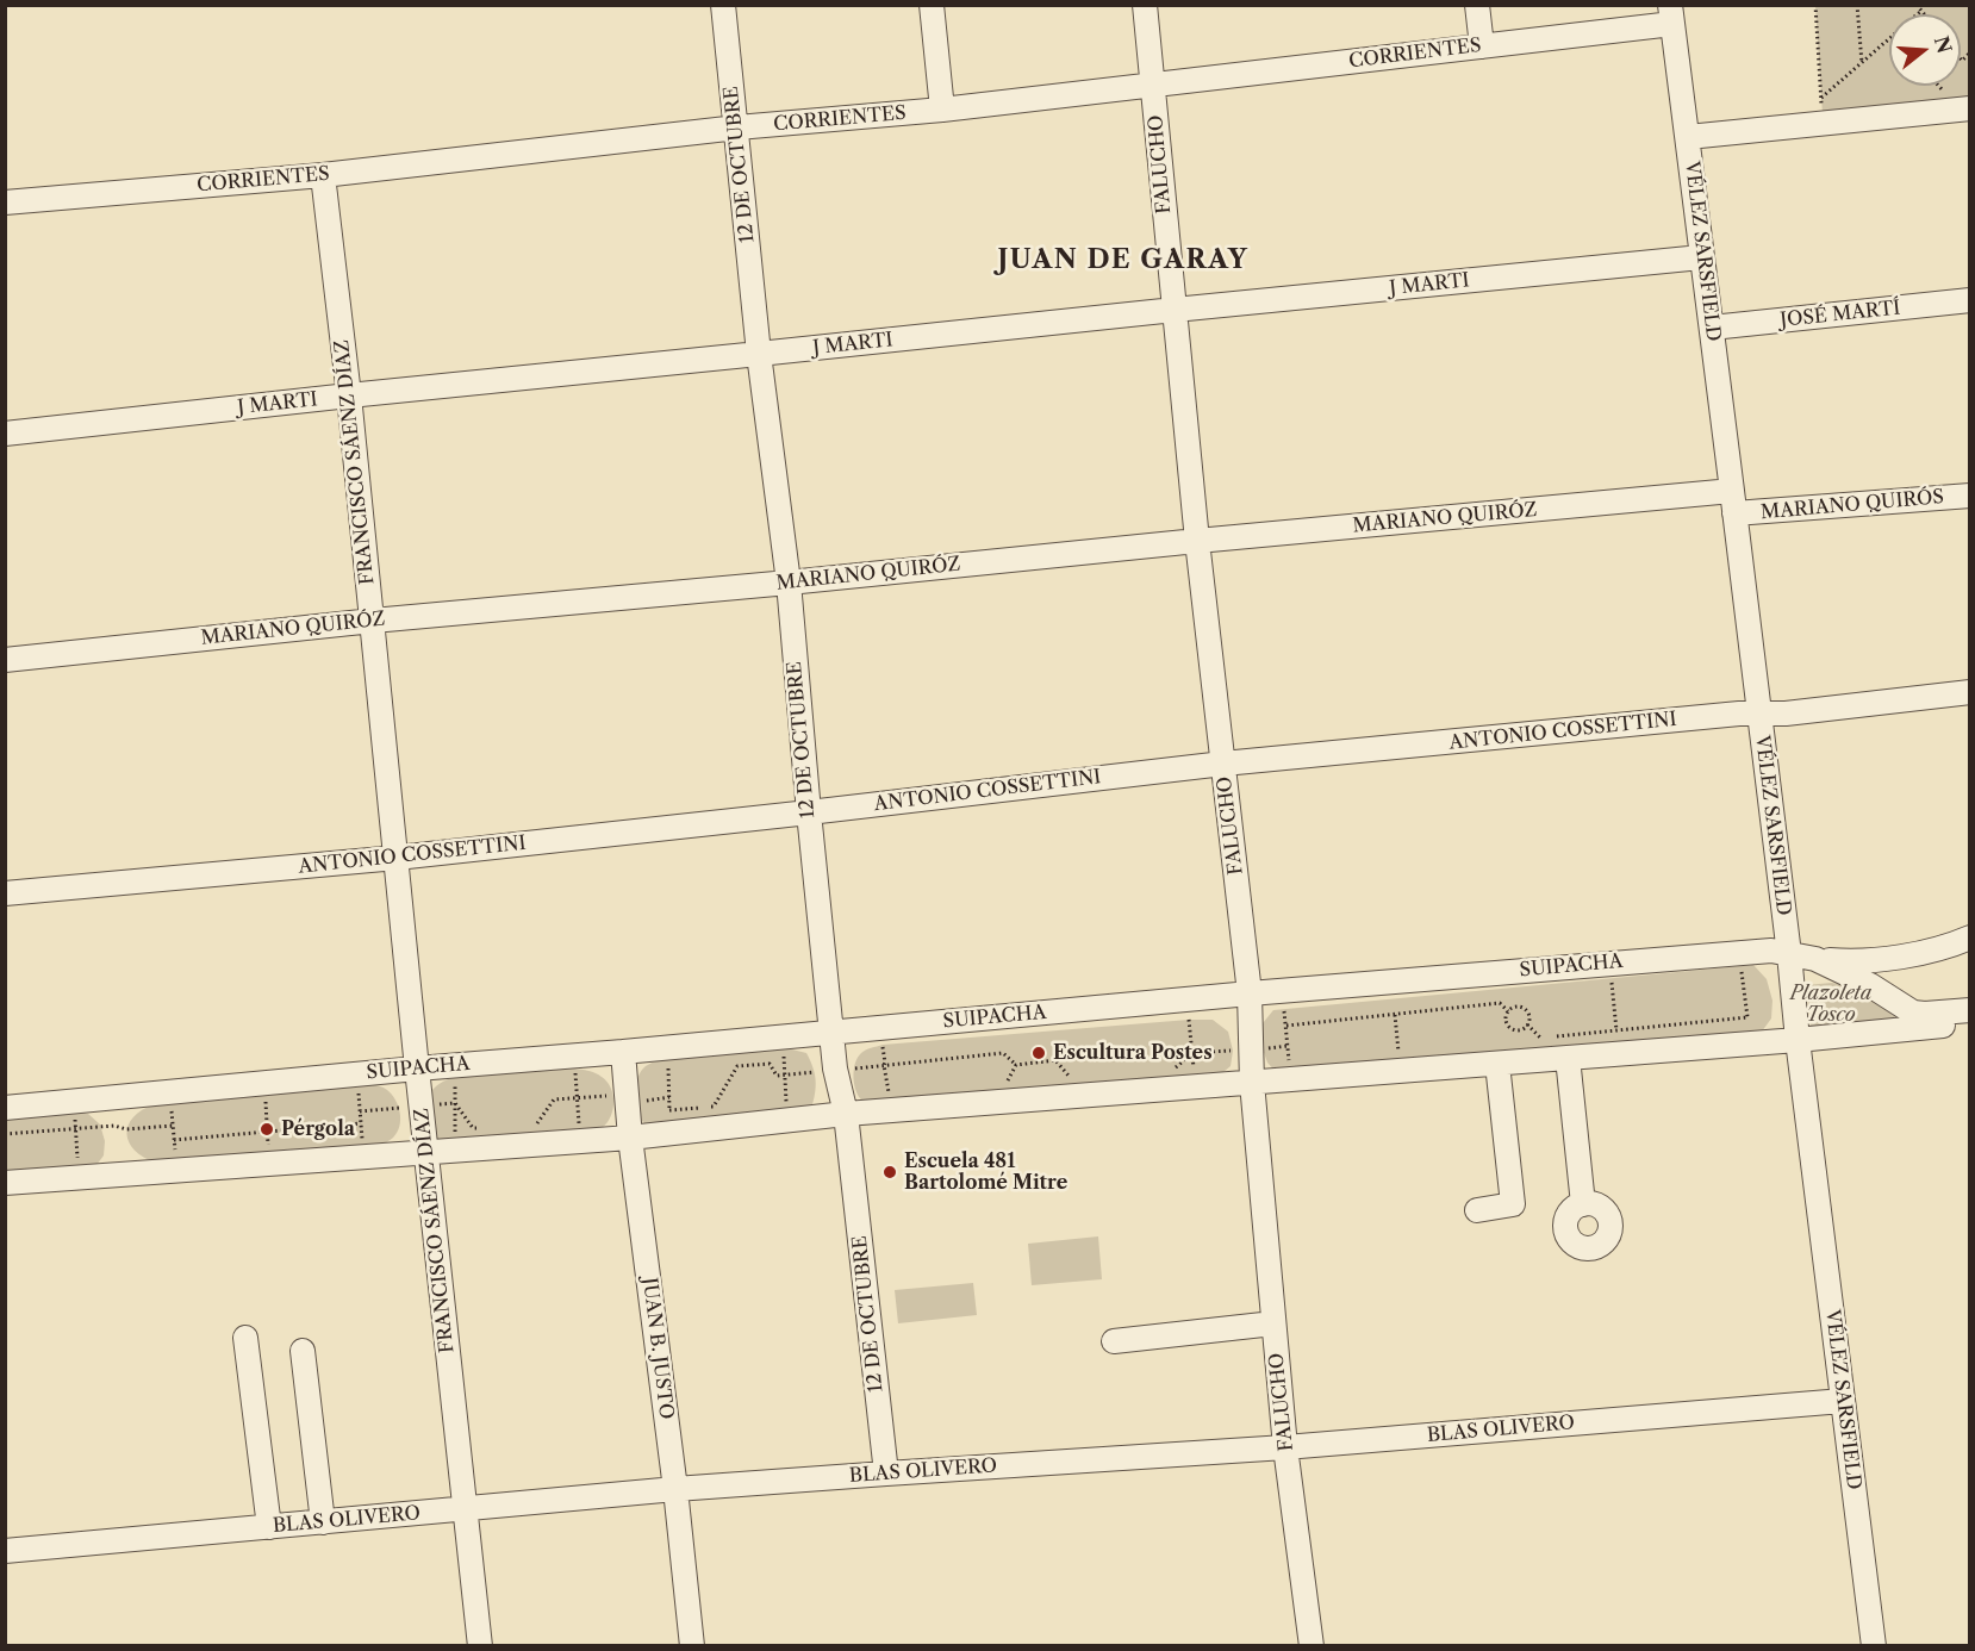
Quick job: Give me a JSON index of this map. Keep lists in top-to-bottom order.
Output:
{
  "streets": {
    "street": [
      "CORRIENTES",
      "12 DE OCTUBRE",
      "FALUCHO",
      "VÉLEZ SARSFIELD",
      "J MARTI",
      "JOSÉ MARTÍ",
      "FRANCISCO SÁENZ DÍAZ",
      "MARIANO QUIRÓS",
      "MARIANO QUIRÓZ",
      "ANTONIO COSSETTINI",
      "SUIPACHA",
      "JUAN B. JUSTO",
      "BLAS OLIVERO"
    ]
  },
  "crossings": [
    ["CORRIENTES", "12 DE OCTUBRE"],
    ["CORRIENTES", "FALUCHO"],
    ["CORRIENTES", "VÉLEZ SARSFIELD"],
    ["CORRIENTES", "FRANCISCO SÁENZ DÍAZ"],
    ["12 DE OCTUBRE", "J MARTI"],
    ["12 DE OCTUBRE", "MARIANO QUIRÓZ"],
    ["12 DE OCTUBRE", "ANTONIO COSSETTINI"],
    ["12 DE OCTUBRE", "SUIPACHA"],
    ["12 DE OCTUBRE", "BLAS OLIVERO"],
    ["FALUCHO", "J MARTI"],
    ["FALUCHO", "MARIANO QUIRÓZ"],
    ["FALUCHO", "ANTONIO COSSETTINI"],
    ["FALUCHO", "SUIPACHA"],
    ["FALUCHO", "BLAS OLIVERO"],
    ["VÉLEZ SARSFIELD", "J MARTI"],
    ["VÉLEZ SARSFIELD", "JOSÉ MARTÍ"],
    ["VÉLEZ SARSFIELD", "MARIANO QUIRÓS"],
    ["VÉLEZ SARSFIELD", "MARIANO QUIRÓZ"],
    ["VÉLEZ SARSFIELD", "ANTONIO COSSETTINI"],
    ["VÉLEZ SARSFIELD", "SUIPACHA"],
    ["VÉLEZ SARSFIELD", "BLAS OLIVERO"],
    ["J MARTI", "FRANCISCO SÁENZ DÍAZ"],
    ["FRANCISCO SÁENZ DÍAZ", "MARIANO QUIRÓZ"],
    ["FRANCISCO SÁENZ DÍAZ", "ANTONIO COSSETTINI"],
    ["FRANCISCO SÁENZ DÍAZ", "SUIPACHA"],
    ["FRANCISCO SÁENZ DÍAZ", "BLAS OLIVERO"],
    ["MARIANO QUIRÓS", "MARIANO QUIRÓZ"],
    ["SUIPACHA", "JUAN B. JUSTO"],
    ["JUAN B. JUSTO", "BLAS OLIVERO"]
  ],
  "districts": ["JUAN DE GARAY"],
  "parks": ["Plazoleta Tosco"],
  "places": ["Escultura Postes", "Pérgola", "Escuela 481 Bartolomé Mitre"],
  "north": "right"
}
